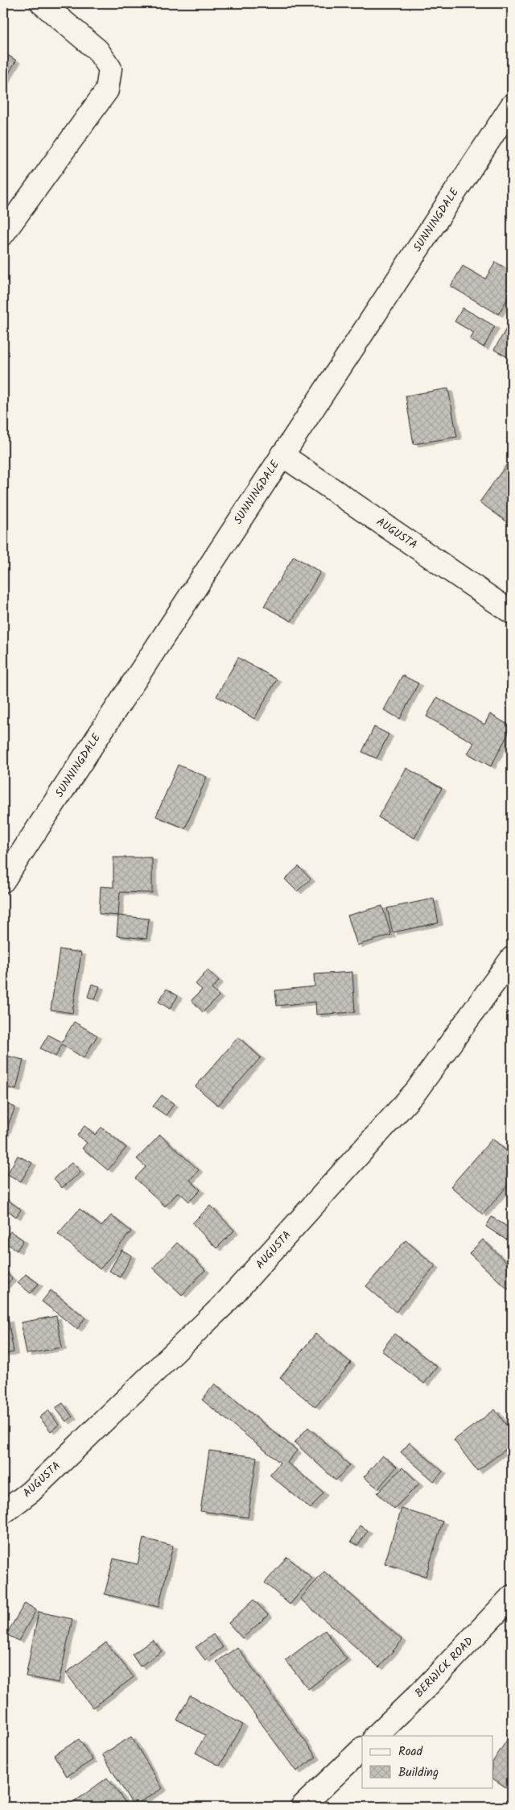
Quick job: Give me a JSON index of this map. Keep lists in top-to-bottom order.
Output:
{
  "streets": {
    "street": ["SUNNINGDALE", "AUGUSTA", "BERWICK ROAD"]
  },
  "crossings": [
    ["SUNNINGDALE", "AUGUSTA"]
  ],
  "legend": ["Road", "Building"]
}
